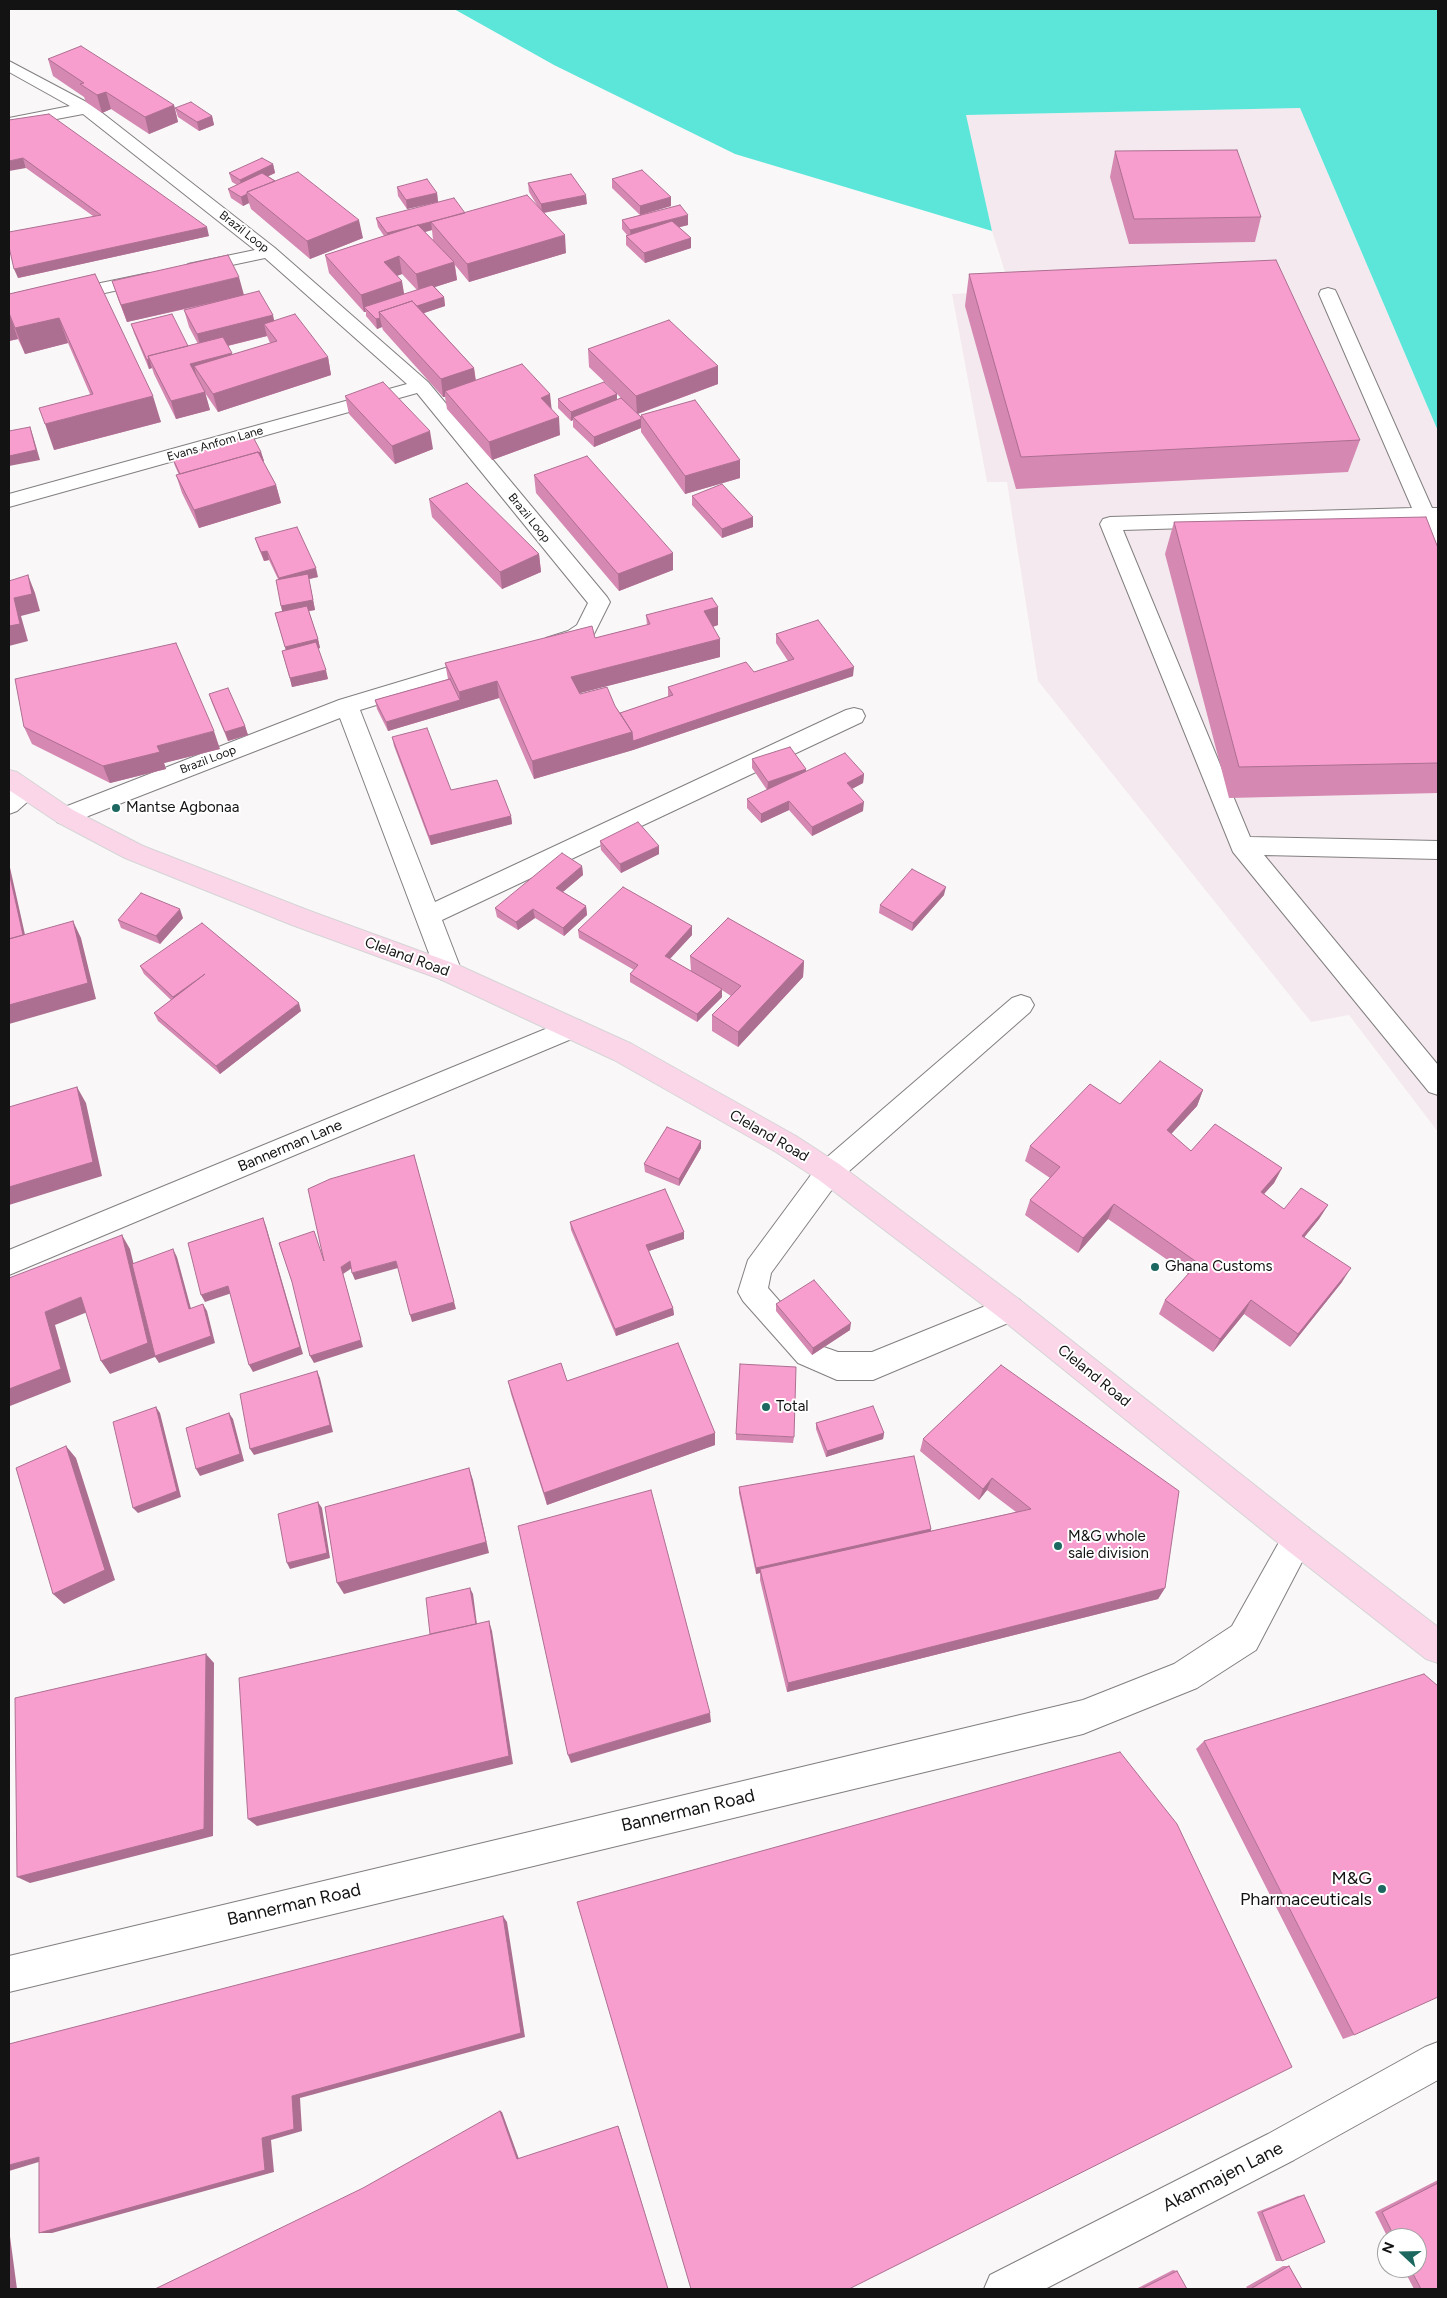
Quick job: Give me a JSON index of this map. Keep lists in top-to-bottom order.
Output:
{
  "streets": {
    "main road": ["Cleland Road"],
    "street": [
      "Brazil Loop",
      "Evans Anfom Lane",
      "Bannerman Lane",
      "Bannerman Road",
      "Akanmajen Lane"
    ]
  },
  "crossings": [
    ["Brazil Loop", "Evans Anfom Lane"],
    ["Brazil Loop", "Cleland Road"],
    ["Cleland Road", "Bannerman Lane"],
    ["Cleland Road", "Bannerman Road"]
  ],
  "places": [
    "Mantse Agbonaa",
    "Ghana Customs",
    "Total",
    "M&G whole sale division",
    "M&G Pharmaceuticals"
  ],
  "north": "left"
}
